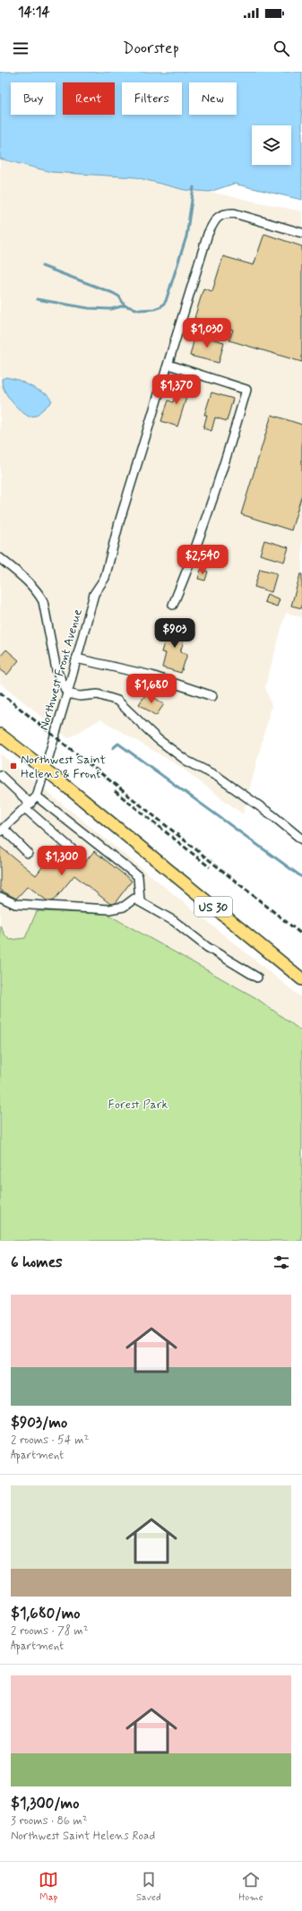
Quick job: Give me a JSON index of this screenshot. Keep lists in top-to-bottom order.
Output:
{
  "streets": {
    "highway": ["US 30"],
    "lane": ["Northwest Front Avenue"]
  },
  "crossings": [
    ["Northwest Front Avenue", "US 30"]
  ],
  "parks": ["Forest Park"],
  "places": {
    "transit": ["Northwest Saint Helens & Front"]
  },
  "page": {
    "status": "14:14",
    "header": "Doorstep",
    "chip": [
      "Buy",
      "Rent",
      "Filters",
      "New"
    ],
    "price": [
      "$1,030",
      "$1,370",
      "$2,540",
      "$903",
      "$1,680",
      "$1,300"
    ],
    "heading": "6 homes",
    "list": [
      {
        "name": "$903/mo",
        "note": "2 rooms · 54 m² · Apartment"
      },
      {
        "name": "$1,680/mo",
        "note": "2 rooms · 78 m² · Apartment"
      },
      {
        "name": "$1,300/mo",
        "note": "3 rooms · 86 m² · Northwest Saint Helens Road"
      }
    ],
    "tabs": ["Map", "Saved", "Home"]
  }
}
